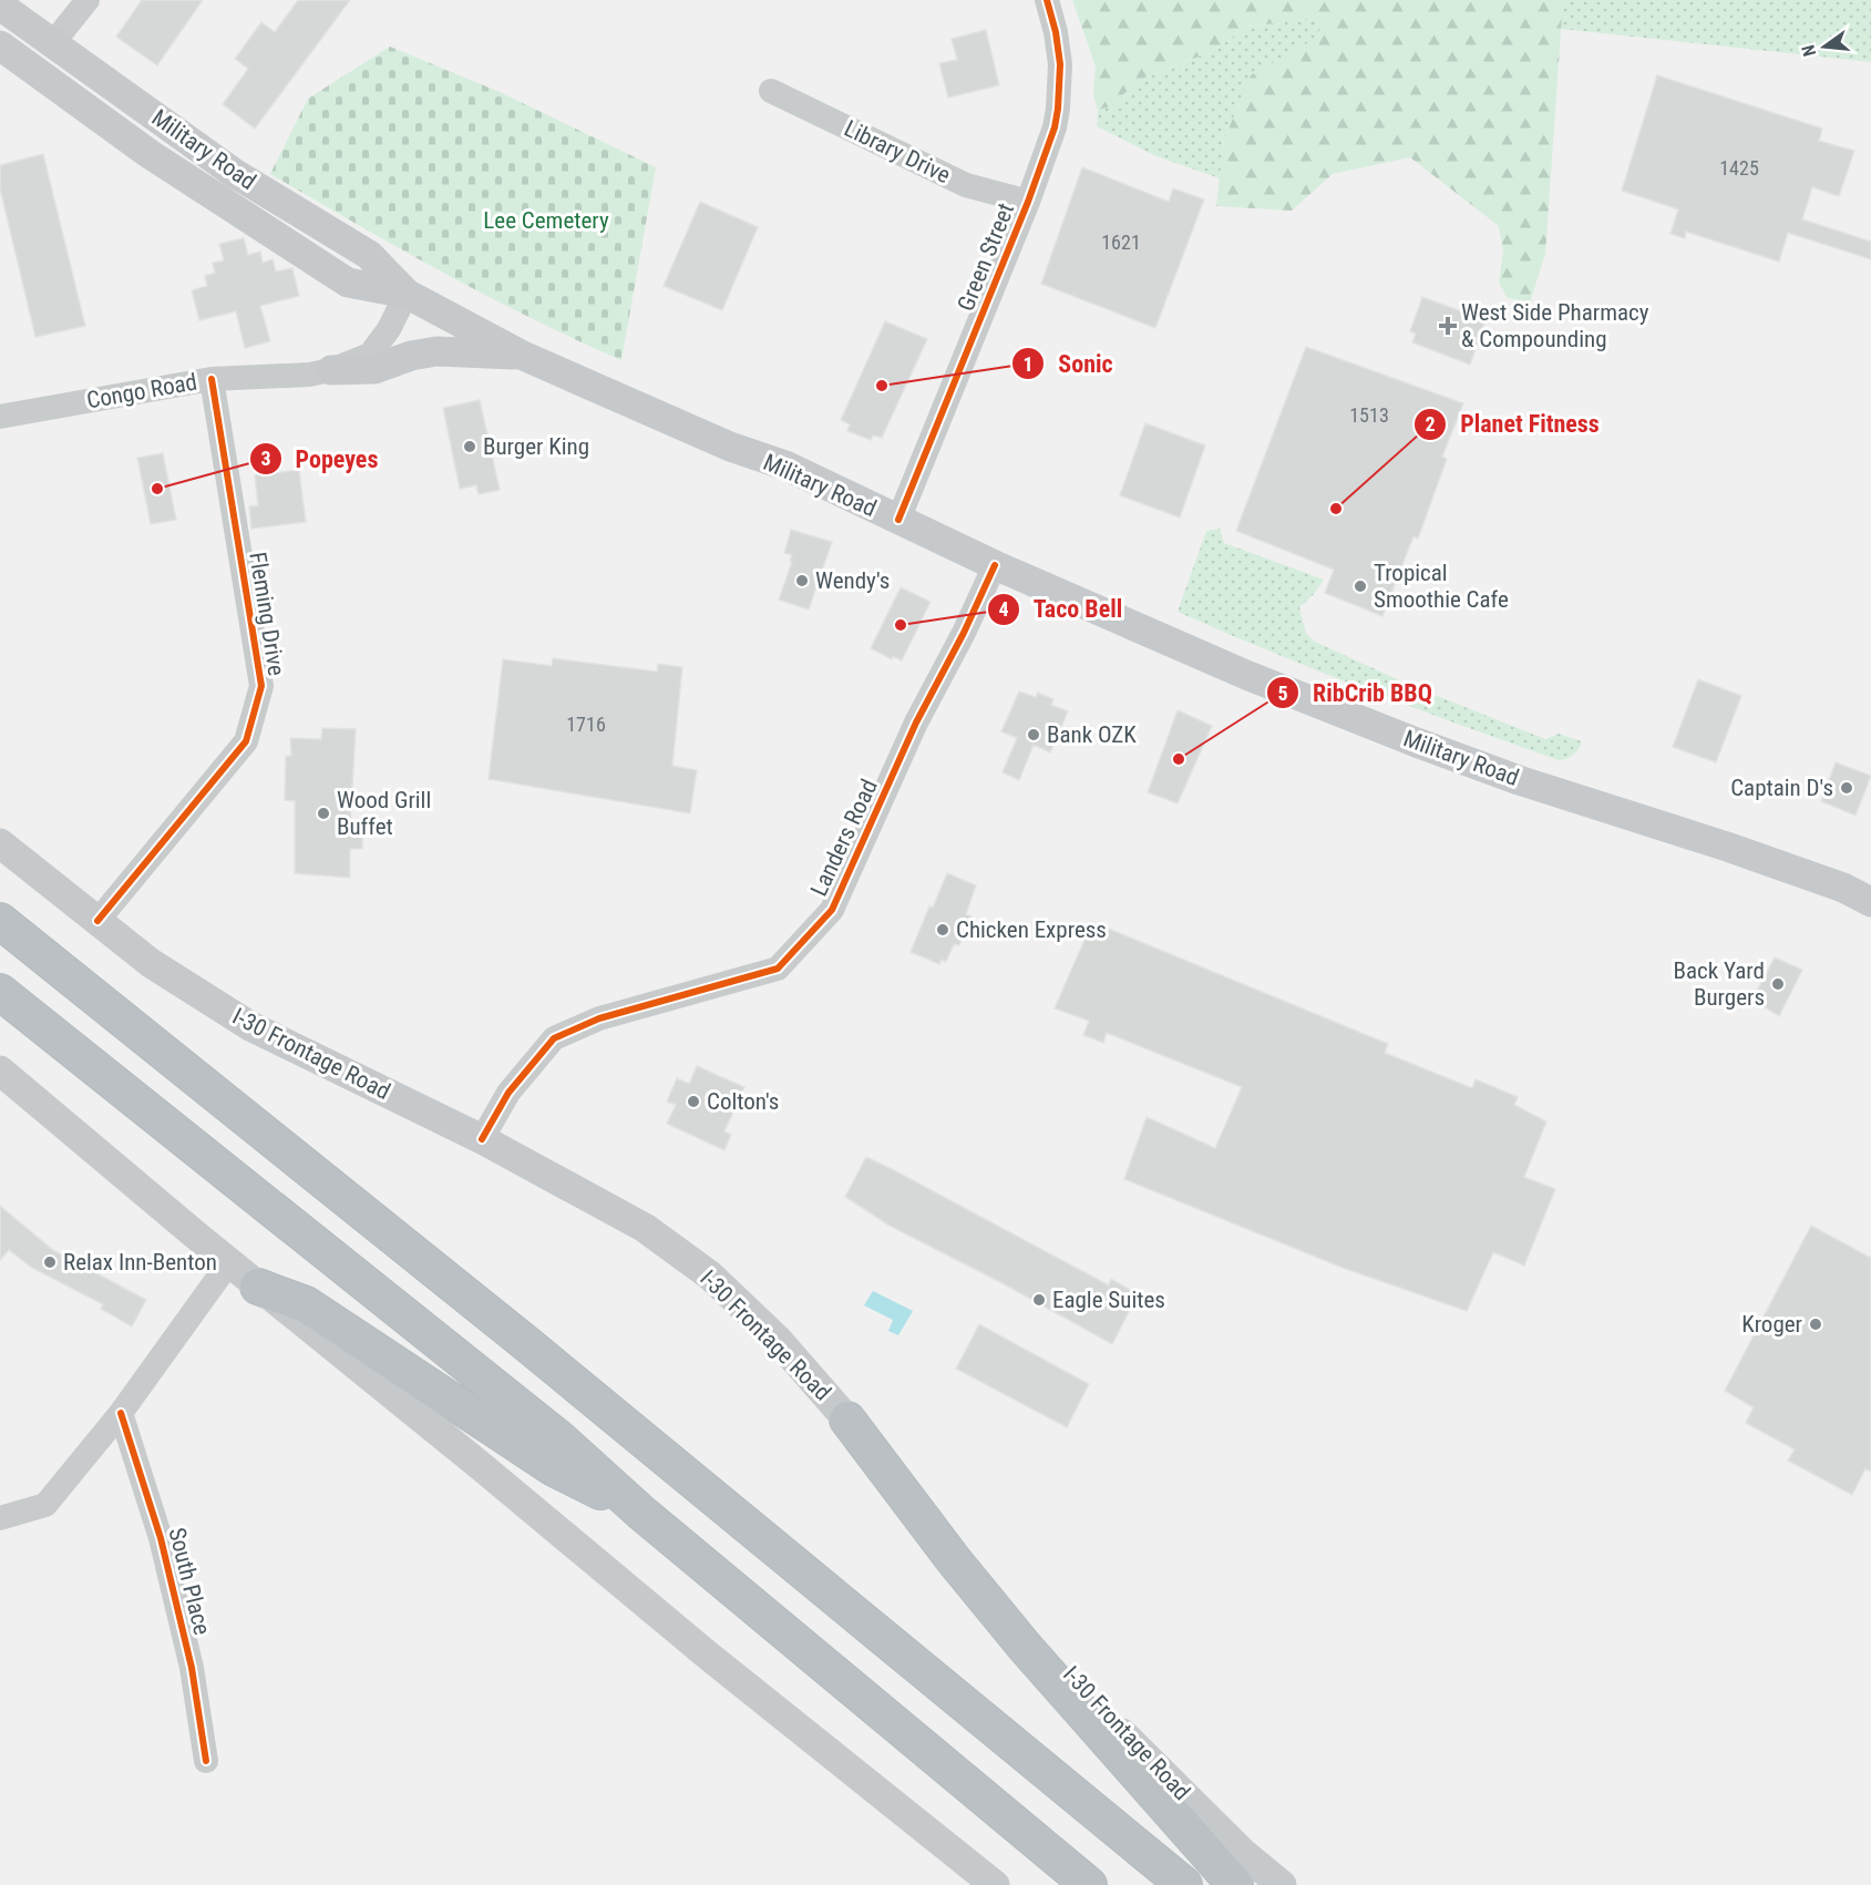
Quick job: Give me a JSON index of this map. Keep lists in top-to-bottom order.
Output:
{
  "streets": {
    "main road": ["Military Road", "I-30 Frontage Road"],
    "street": [
      "Library Drive",
      "Green Street",
      "Congo Road",
      "Fleming Drive",
      "Landers Road",
      "South Place"
    ]
  },
  "crossings": [
    ["Military Road", "Green Street"],
    ["Military Road", "Congo Road"],
    ["Military Road", "Landers Road"],
    ["Library Drive", "Green Street"],
    ["Congo Road", "Fleming Drive"],
    ["Fleming Drive", "I-30 Frontage Road"],
    ["Landers Road", "I-30 Frontage Road"]
  ],
  "parks": ["Lee Cemetery"],
  "places": {
    "health": ["West Side Pharmacy & Compounding"],
    "other": [
      "Sonic",
      "Burger King",
      "Popeyes",
      "Planet Fitness",
      "Wendy's",
      "Tropical Smoothie Cafe",
      "Taco Bell",
      "Bank OZK",
      "RibCrib BBQ",
      "Captain D's",
      "Wood Grill Buffet",
      "Chicken Express",
      "Back Yard Burgers",
      "Colton's",
      "Relax Inn-Benton",
      "Eagle Suites",
      "Kroger"
    ]
  },
  "house_numbers": [
    "1425",
    "1621",
    "1513",
    "1716"
  ],
  "north": "left"
}
